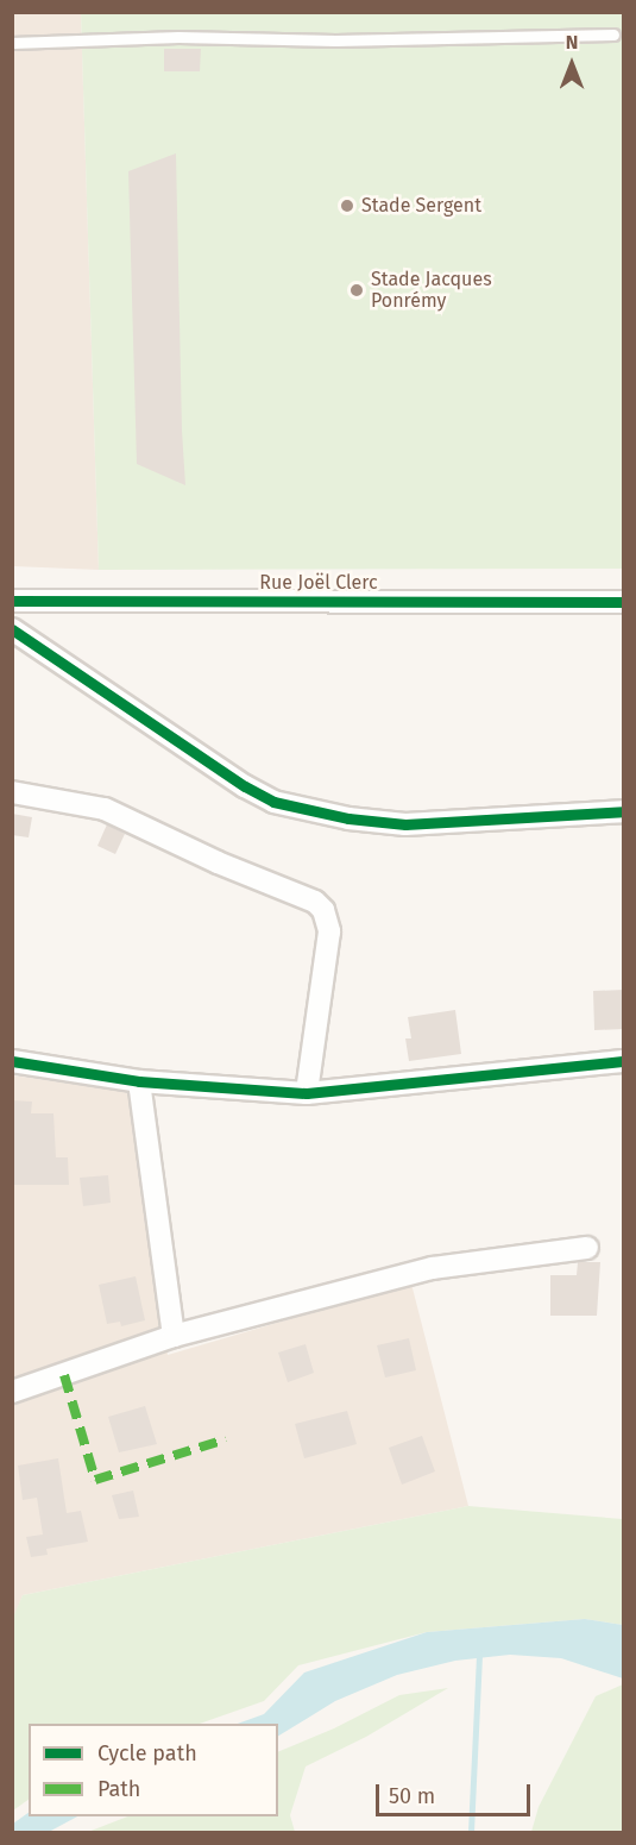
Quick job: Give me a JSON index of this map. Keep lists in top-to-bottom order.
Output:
{
  "streets": {
    "street": ["Rue Joël Clerc"]
  },
  "places": ["Stade Sergent", "Stade Jacques Ponrémy"],
  "legend": ["Cycle path", "Path"],
  "scale_bar": "50 m",
  "north": "top"
}
